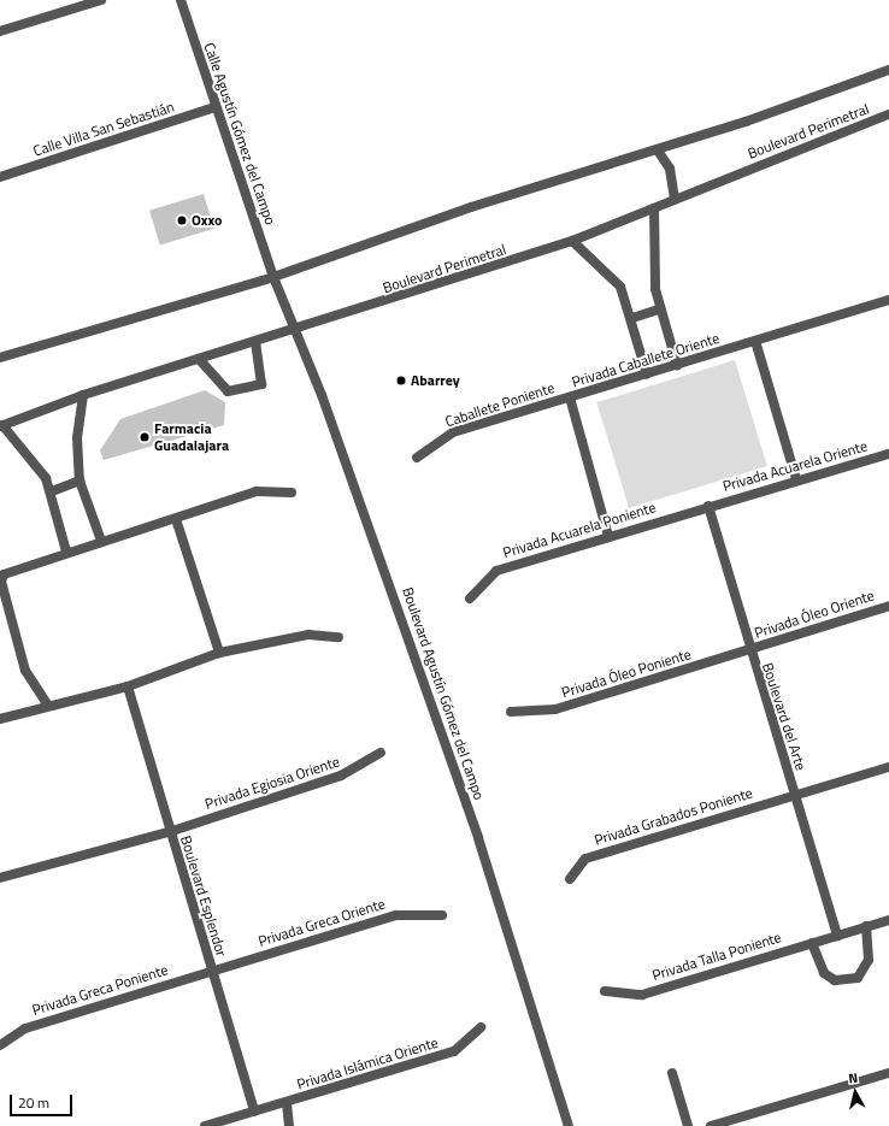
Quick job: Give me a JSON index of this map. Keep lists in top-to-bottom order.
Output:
{
  "streets": {
    "street": [
      "Calle Villa San Sebastián",
      "Boulevard Perimetral",
      "Calle Agustín Gómez del Campo",
      "Privada Caballete Oriente",
      "Caballete Poniente",
      "Privada Acuarela Oriente",
      "Privada Acuarela Poniente",
      "Privada Óleo Oriente",
      "Privada Óleo Poniente",
      "Boulevard Agustín Gómez del Campo",
      "Boulevard del Arte",
      "Privada Egiosia Oriente",
      "Privada Grabados Poniente",
      "Boulevard Esplendor",
      "Privada Greca Oriente",
      "Privada Talla Poniente",
      "Privada Greca Poniente",
      "Privada Islámica Oriente"
    ]
  },
  "crossings": [
    ["Calle Villa San Sebastián", "Calle Agustín Gómez del Campo"],
    ["Boulevard Perimetral", "Calle Agustín Gómez del Campo"],
    ["Boulevard Perimetral", "Boulevard Agustín Gómez del Campo"],
    ["Calle Agustín Gómez del Campo", "Boulevard Agustín Gómez del Campo"],
    ["Privada Caballete Oriente", "Caballete Poniente"],
    ["Privada Caballete Oriente", "Privada Acuarela Poniente"],
    ["Privada Acuarela Oriente", "Privada Acuarela Poniente"],
    ["Privada Acuarela Oriente", "Boulevard del Arte"],
    ["Privada Acuarela Poniente", "Boulevard del Arte"],
    ["Privada Óleo Oriente", "Privada Óleo Poniente"],
    ["Privada Óleo Oriente", "Boulevard del Arte"],
    ["Privada Óleo Poniente", "Boulevard del Arte"],
    ["Boulevard del Arte", "Privada Grabados Poniente"],
    ["Boulevard del Arte", "Privada Talla Poniente"],
    ["Privada Egiosia Oriente", "Boulevard Esplendor"],
    ["Boulevard Esplendor", "Privada Greca Oriente"],
    ["Boulevard Esplendor", "Privada Greca Poniente"],
    ["Boulevard Esplendor", "Privada Islámica Oriente"],
    ["Privada Greca Oriente", "Privada Greca Poniente"]
  ],
  "places": ["Oxxo", "Abarrey", "Farmacia Guadalajara"],
  "scale_bar": "20 m",
  "north": "top"
}
